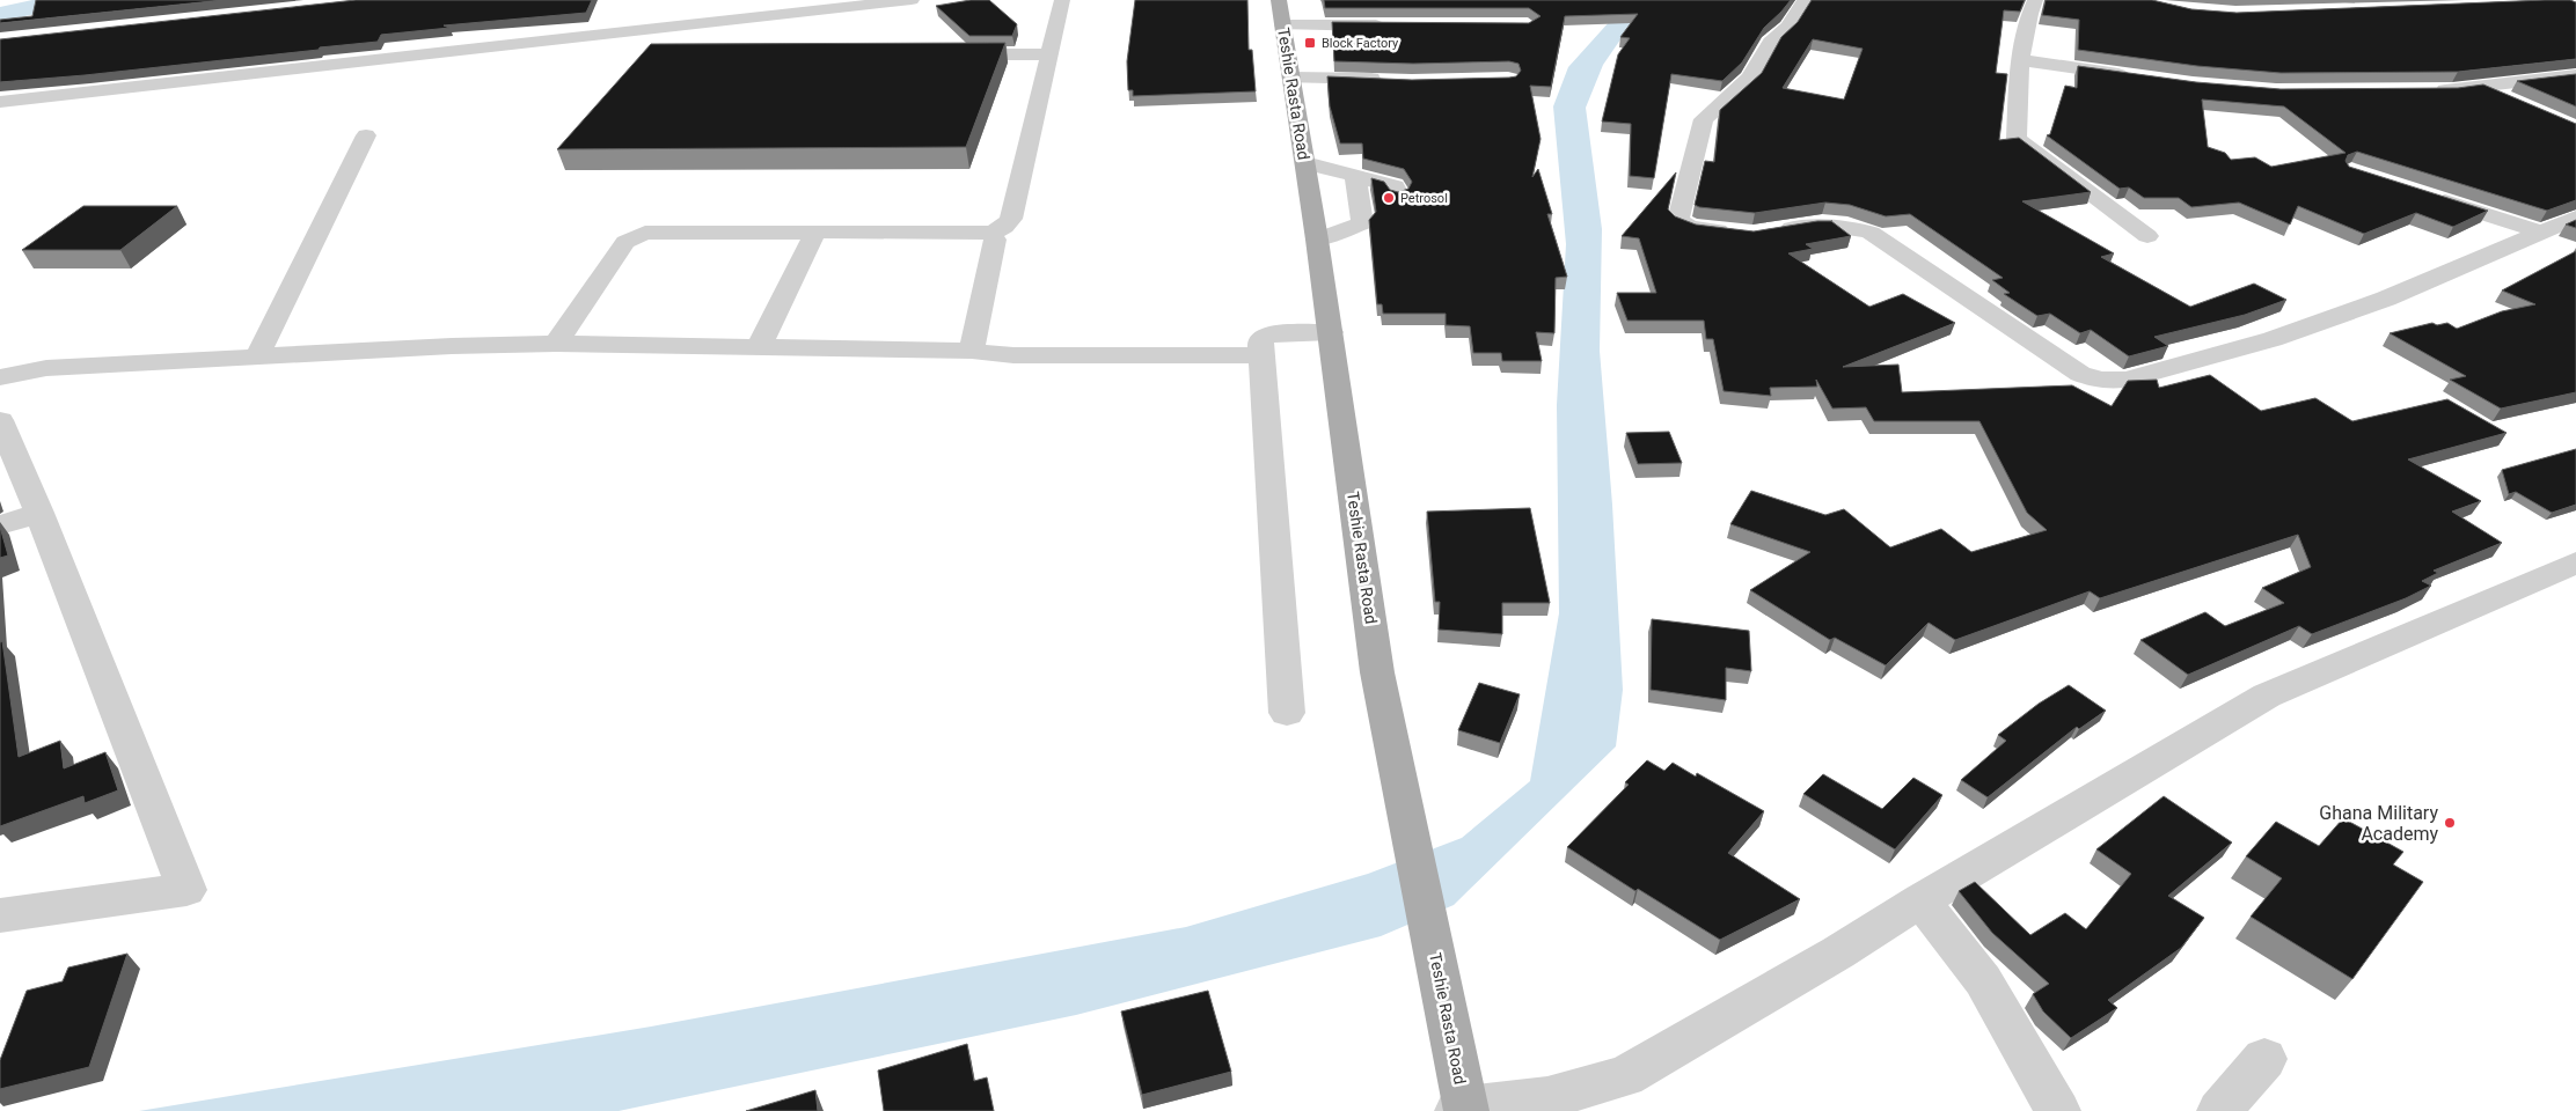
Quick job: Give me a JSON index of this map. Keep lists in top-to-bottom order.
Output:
{
  "streets": {
    "main road": ["Teshie Rasta Road"]
  },
  "places": {
    "transit": ["Block Factory"],
    "other": ["Petrosol", "Ghana Military Academy"]
  }
}
